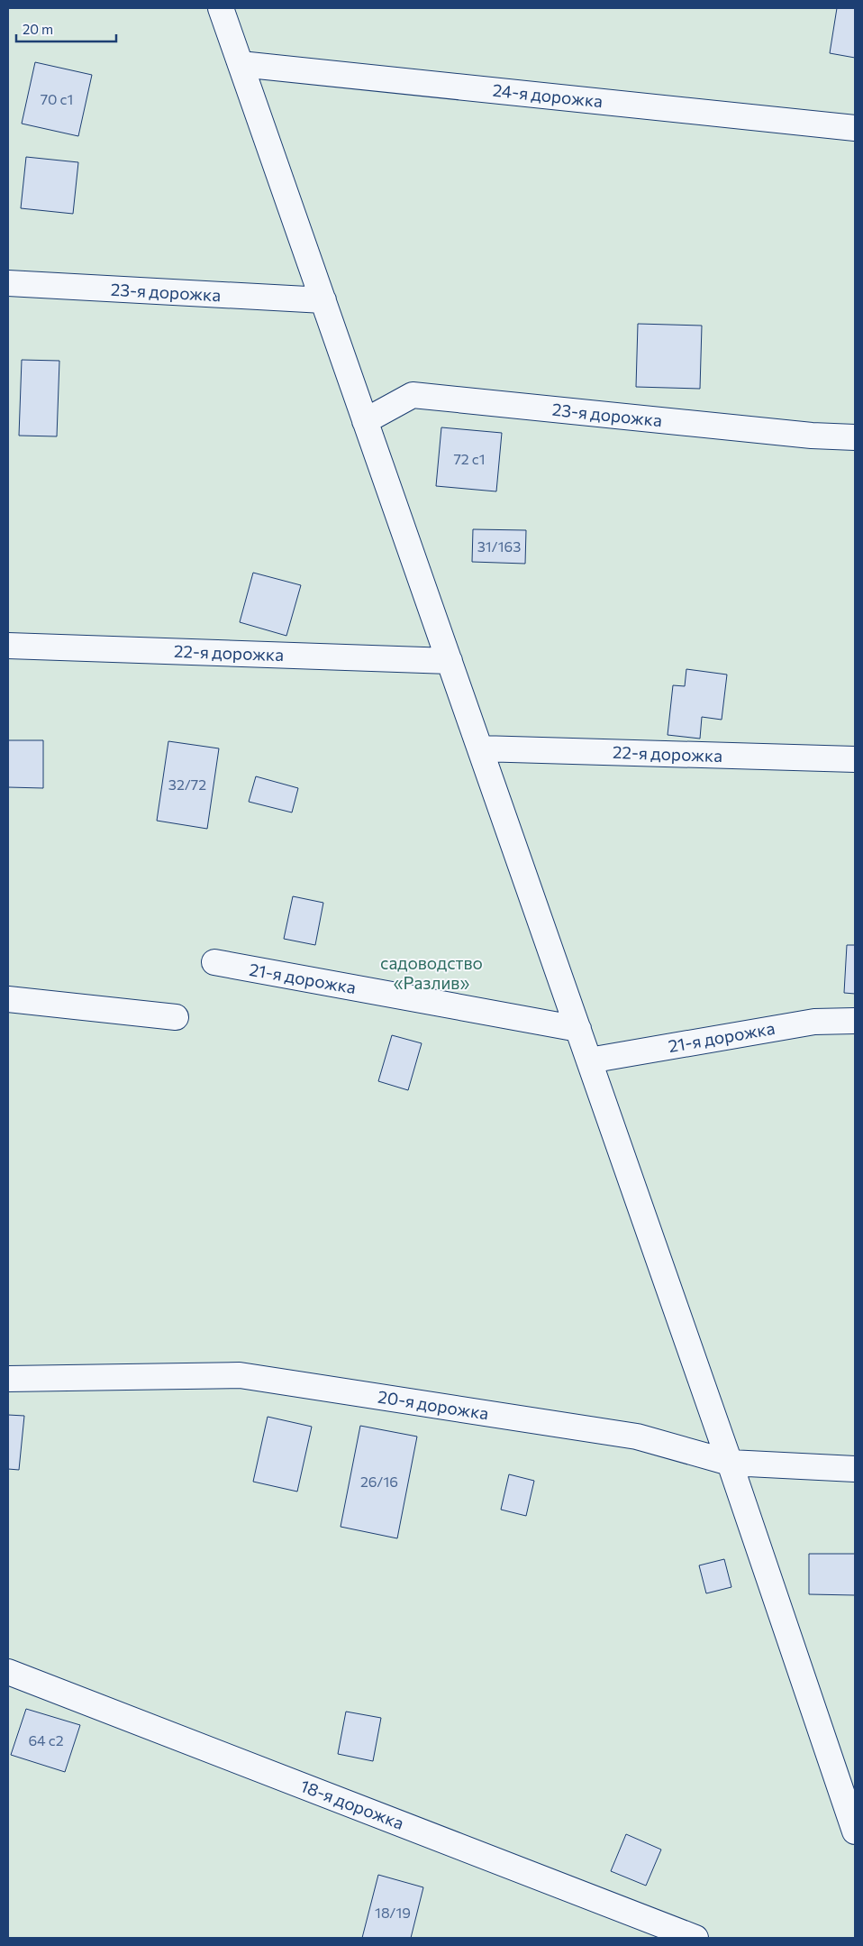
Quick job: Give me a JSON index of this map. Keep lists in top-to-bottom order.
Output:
{
  "streets": {
    "street": [
      "24-я дорожка",
      "23-я дорожка",
      "22-я дорожка",
      "21-я дорожка",
      "20-я дорожка",
      "18-я дорожка"
    ]
  },
  "parks": ["садоводство «Разлив»"],
  "house_numbers": [
    "70 с1",
    "72 с1",
    "31/163",
    "32/72",
    "26/16",
    "64 с2",
    "18/19"
  ],
  "scale_bar": "20 m"
}
